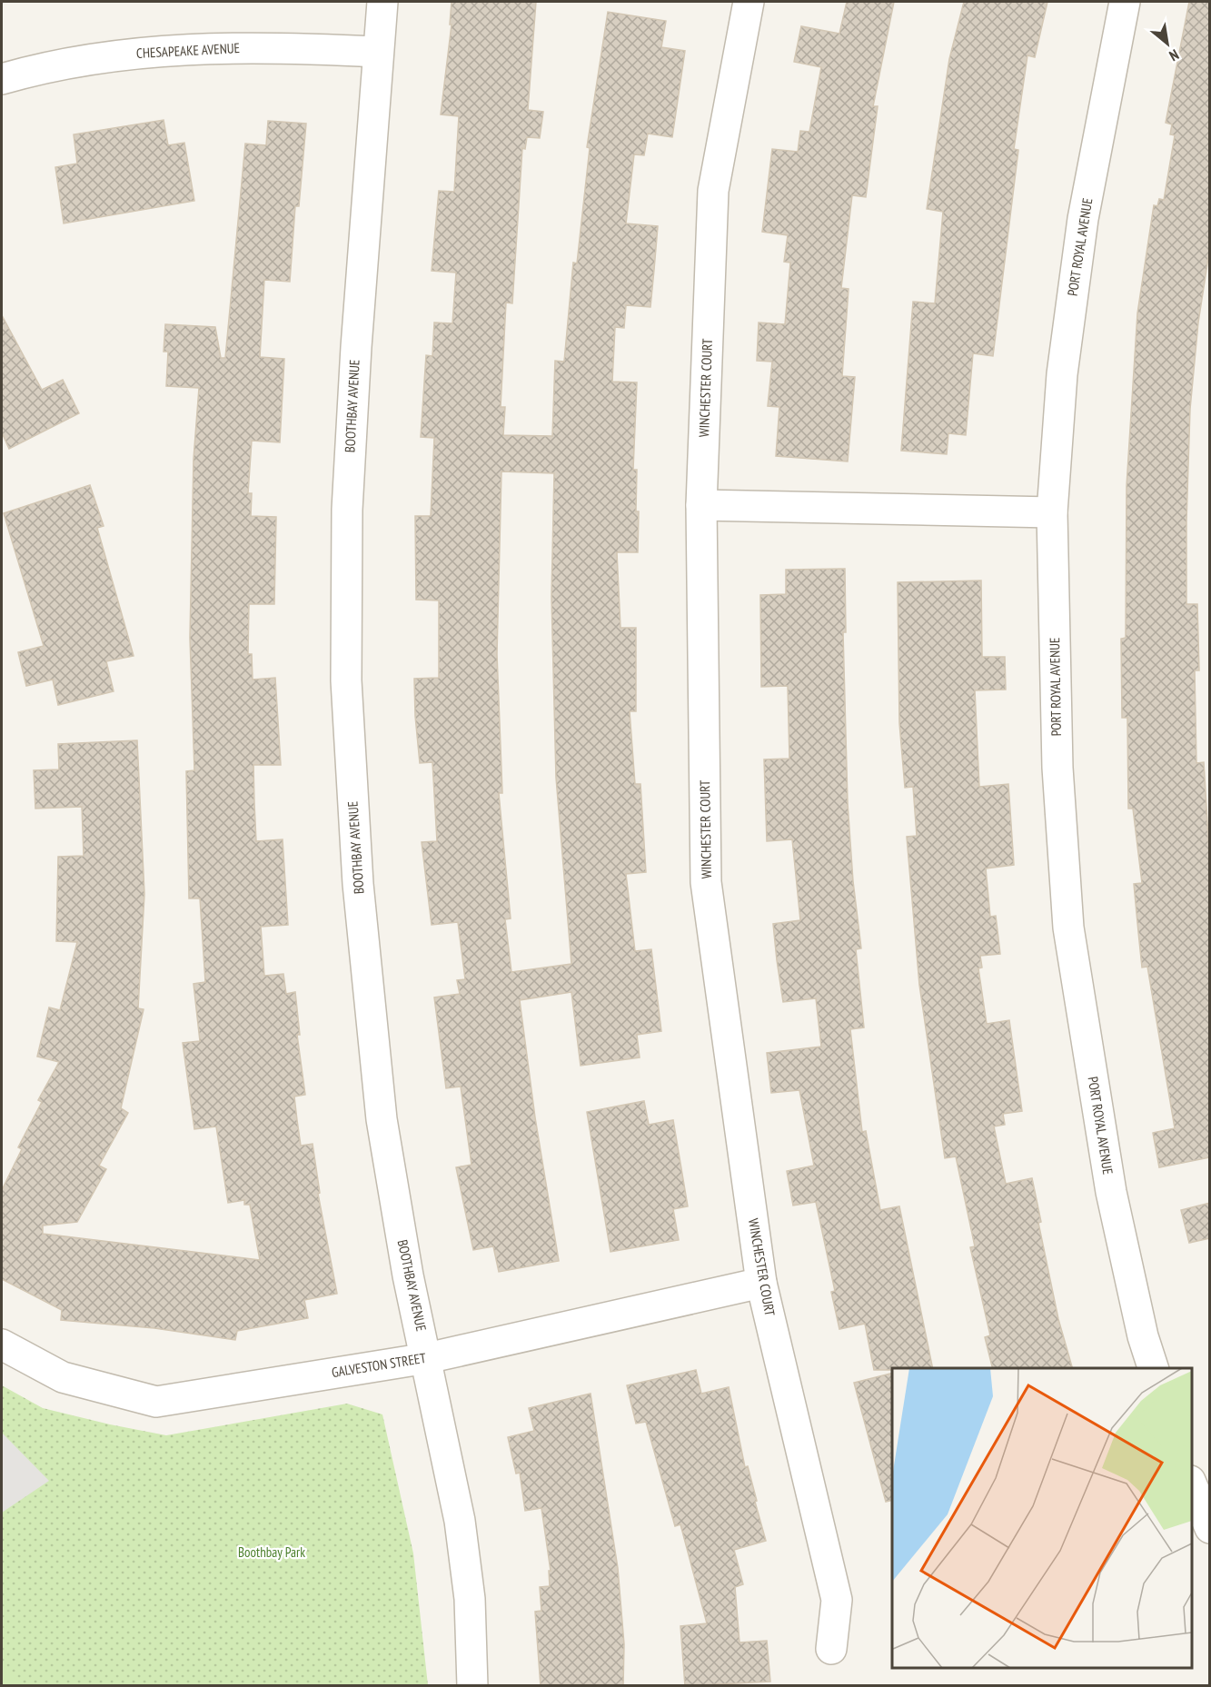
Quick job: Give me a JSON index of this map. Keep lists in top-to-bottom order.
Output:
{
  "streets": {
    "street": [
      "CHESAPEAKE AVENUE",
      "PORT ROYAL AVENUE",
      "WINCHESTER COURT",
      "BOOTHBAY AVENUE",
      "GALVESTON STREET"
    ]
  },
  "crossings": [
    ["CHESAPEAKE AVENUE", "BOOTHBAY AVENUE"],
    ["WINCHESTER COURT", "GALVESTON STREET"],
    ["BOOTHBAY AVENUE", "GALVESTON STREET"]
  ],
  "parks": ["Boothbay Park"],
  "north": "bottom right"
}
